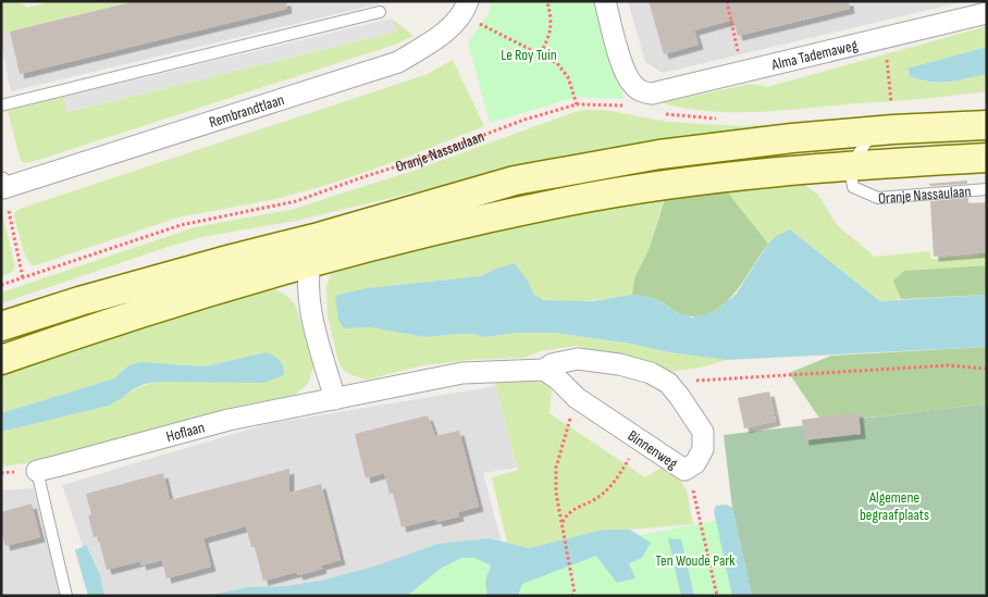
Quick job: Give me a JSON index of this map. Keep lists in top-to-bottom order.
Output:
{
  "streets": {
    "main road": ["Oranje Nassaulaan"],
    "street": [
      "Alma Tademaweg",
      "Rembrandtlaan",
      "Hoflaan",
      "Binnenweg"
    ]
  },
  "crossings": [
    ["Hoflaan", "Binnenweg"]
  ],
  "parks": ["Le Roy Tuin", "Algemene begraafplaats", "Ten Woude Park"]
}
